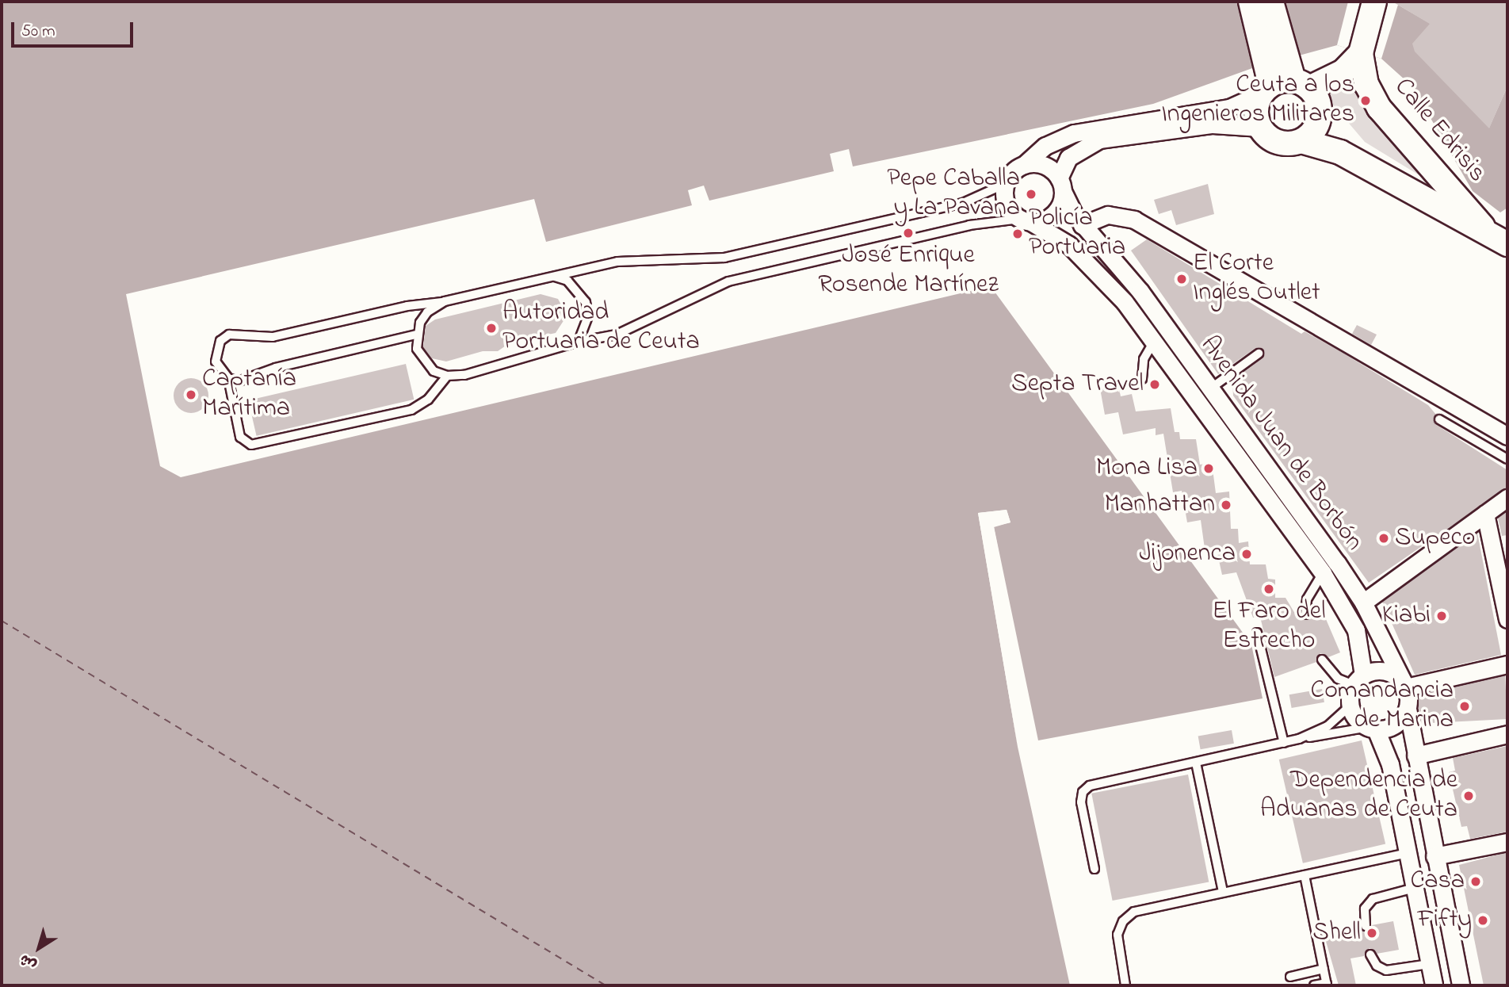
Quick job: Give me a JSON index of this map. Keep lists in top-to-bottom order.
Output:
{
  "streets": {
    "main road": ["Calle Edrisis"],
    "street": ["Avenida Juan de Borbón"]
  },
  "places": [
    "Ceuta a los Ingenieros Militares",
    "Pepe Caballa y La Pavana",
    "José Enrique Rosende Martínez",
    "Policía Portuaria",
    "El Corte Inglés Outlet",
    "Autoridad Portuaria de Ceuta",
    "Septa Travel",
    "Captanía Marítima",
    "Mona Lisa",
    "Manhattan",
    "Supeco",
    "Jijonenca",
    "El Faro del Estrecho",
    "Kiabi",
    "Comandancia de Marina",
    "Dependencia de Aduanas de Ceuta",
    "Casa",
    "Fifty",
    "Shell"
  ],
  "scale_bar": "50 m",
  "north": "bottom left"
}
